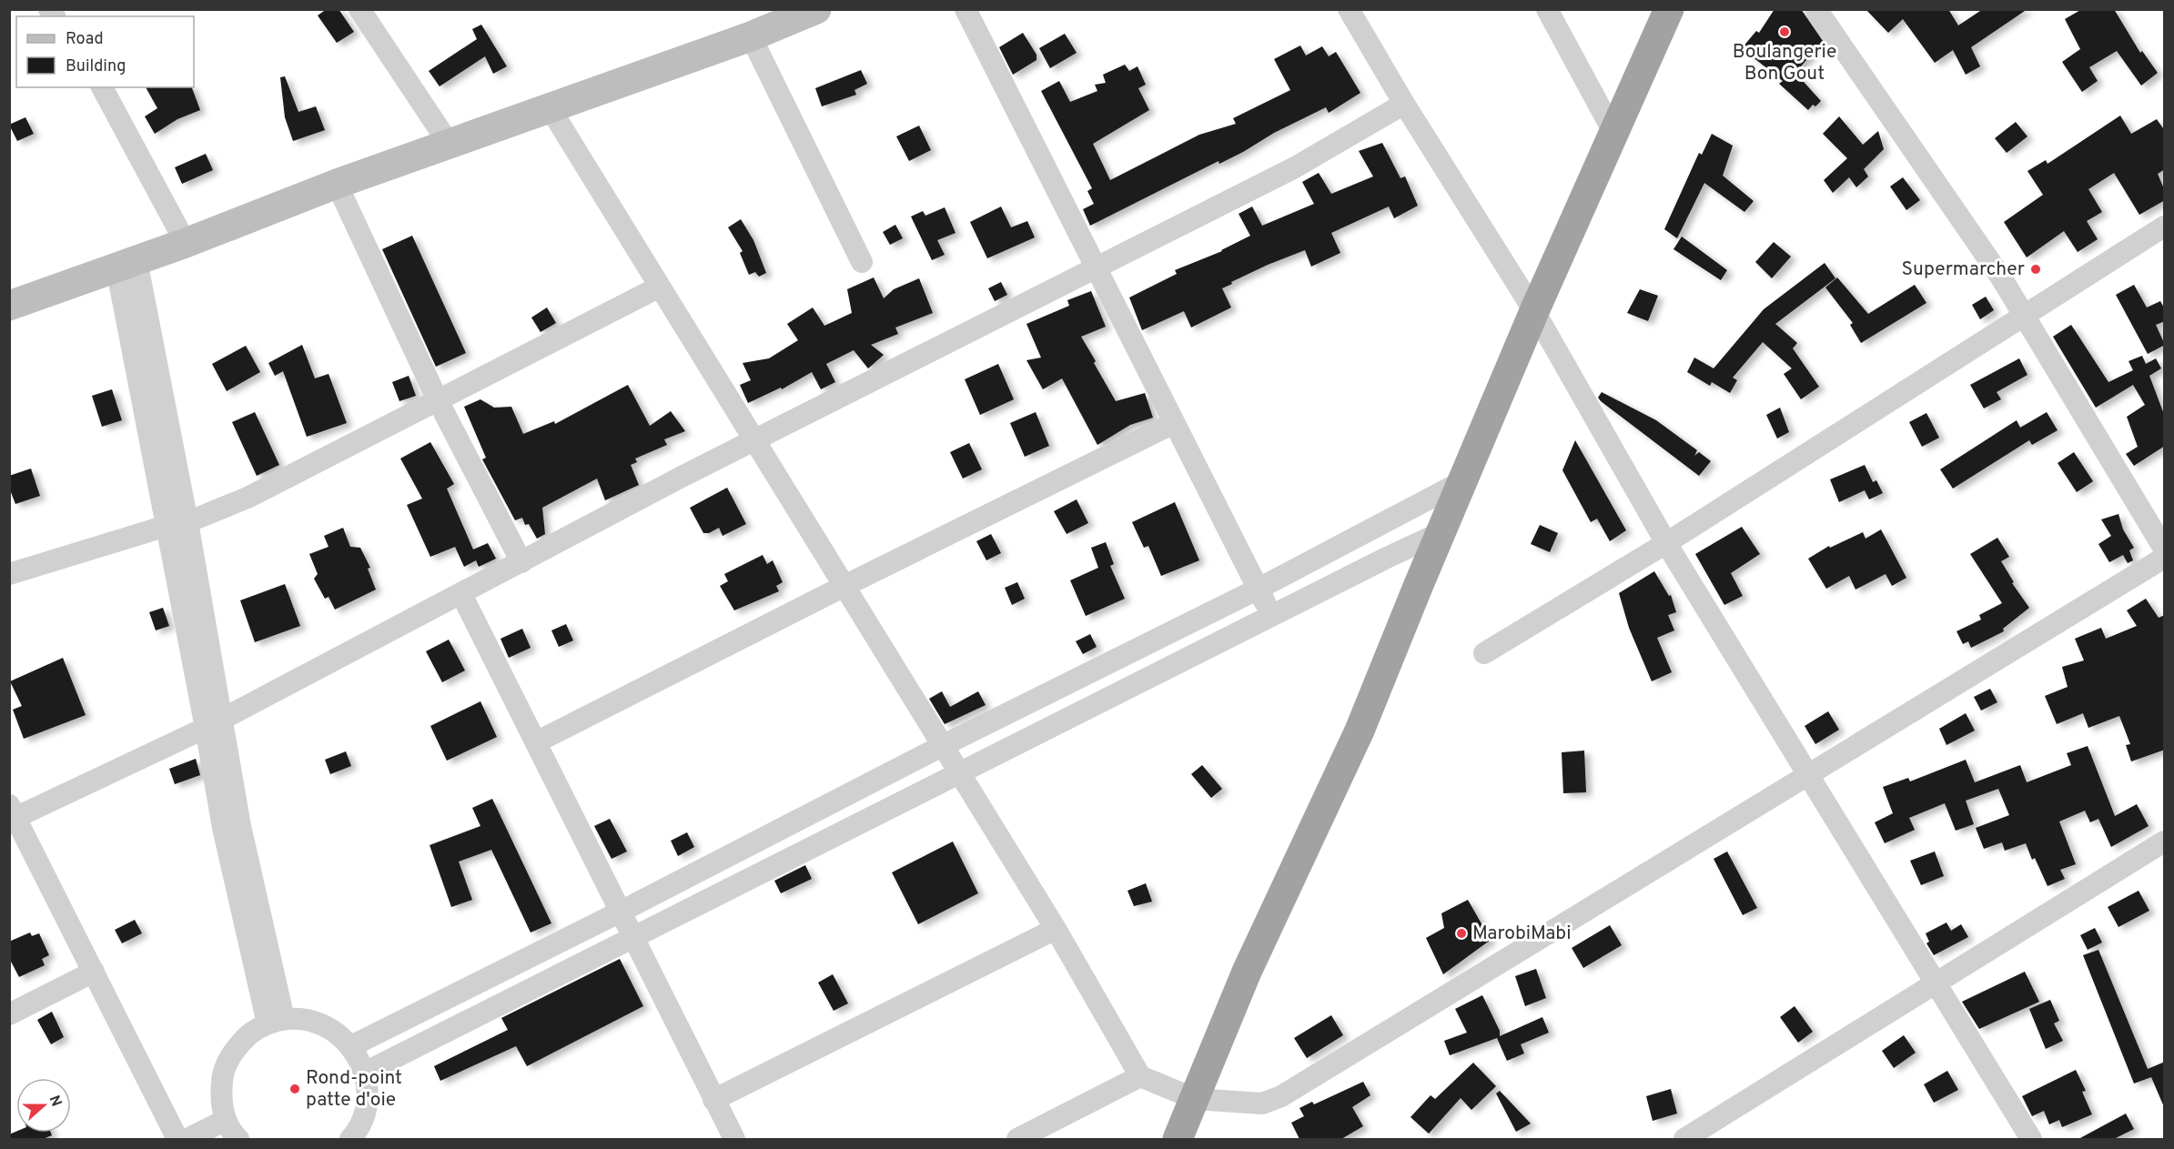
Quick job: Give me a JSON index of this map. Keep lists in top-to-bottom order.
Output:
{
  "places": [
    "Boulangerie Bon Gout",
    "Supermarcher",
    "MarobiMabi",
    "Rond-point patte d'oie"
  ],
  "legend": ["Road", "Building"],
  "north": "right"
}
